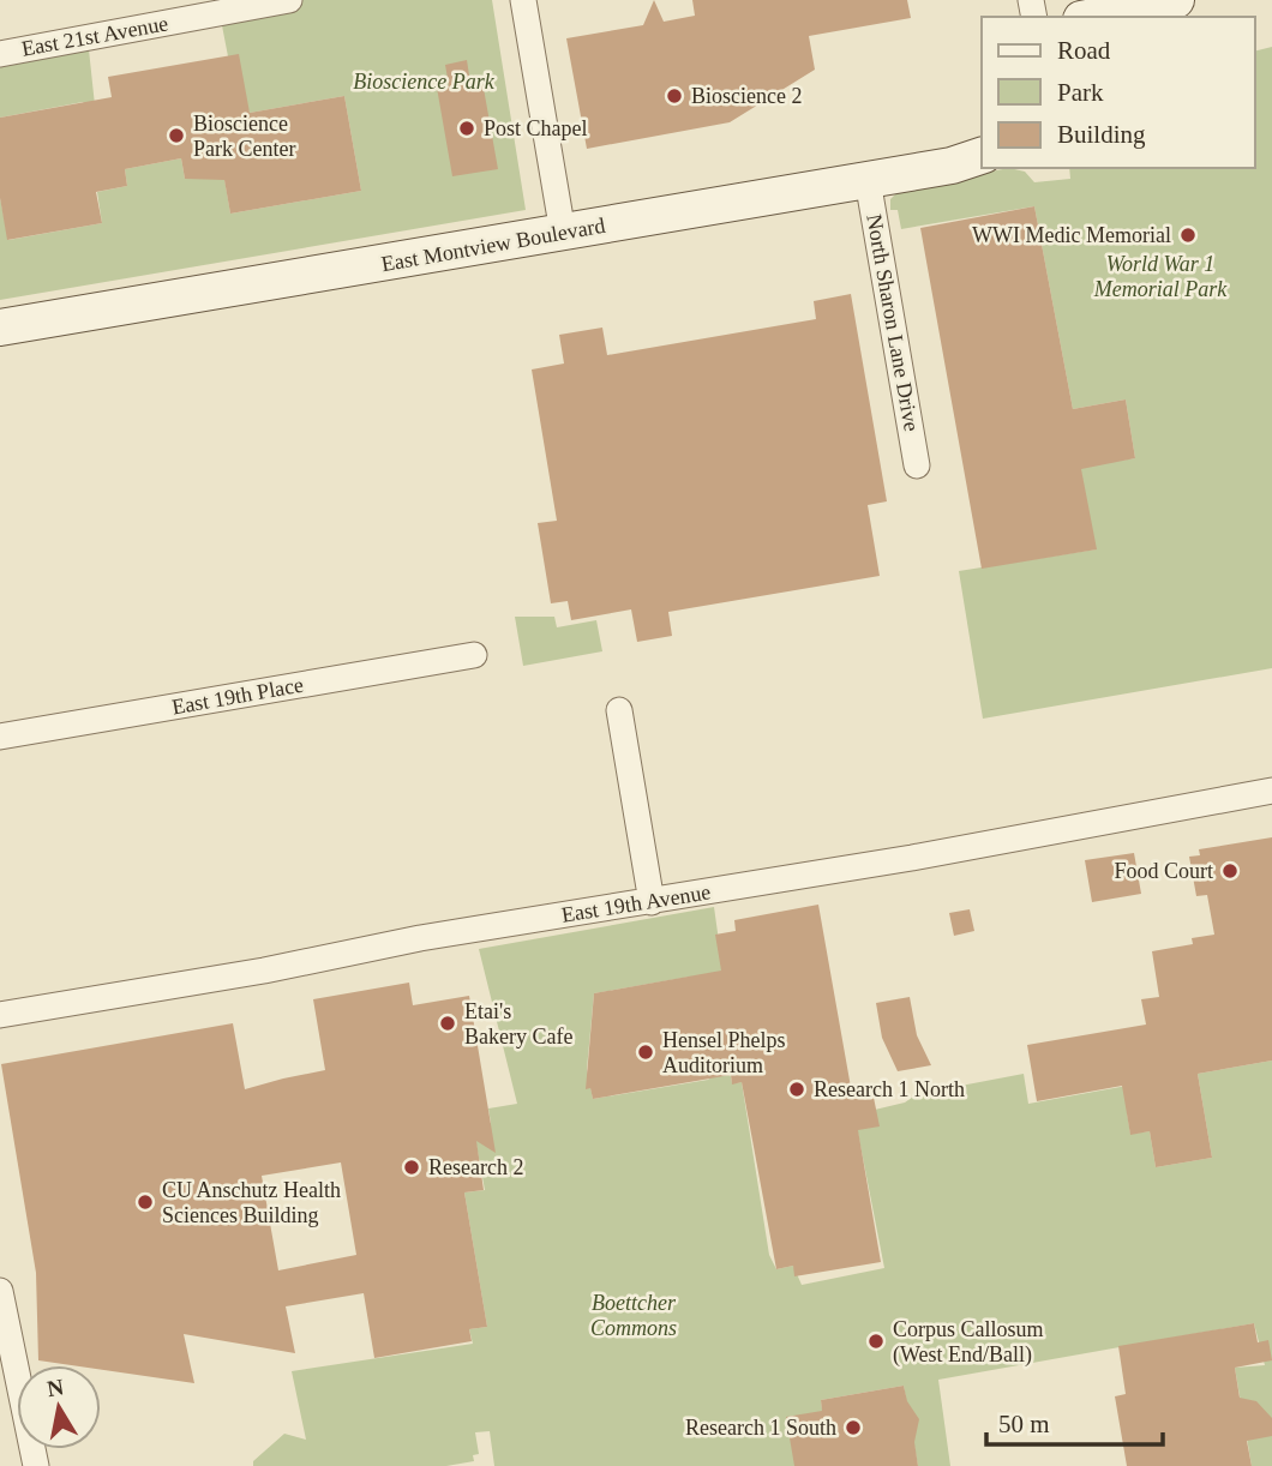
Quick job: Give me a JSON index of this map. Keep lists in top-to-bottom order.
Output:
{
  "streets": {
    "street": [
      "East 21st Avenue",
      "East Montview Boulevard",
      "North Sharon Lane Drive",
      "East 19th Place",
      "East 19th Avenue"
    ]
  },
  "crossings": [
    ["East Montview Boulevard", "North Sharon Lane Drive"]
  ],
  "parks": ["Bioscience Park", "World War 1 Memorial Park", "Boettcher Commons"],
  "places": [
    "Bioscience 2",
    "Post Chapel",
    "Bioscience Park Center",
    "WWI Medic Memorial",
    "Food Court",
    "Etai's Bakery Cafe",
    "Hensel Phelps Auditorium",
    "Research 1 North",
    "Research 2",
    "CU Anschutz Health Sciences Building",
    "Corpus Callosum (West End/Ball)",
    "Research 1 South"
  ],
  "legend": ["Road", "Park", "Building"],
  "scale_bar": "50 m",
  "north": "top"
}
